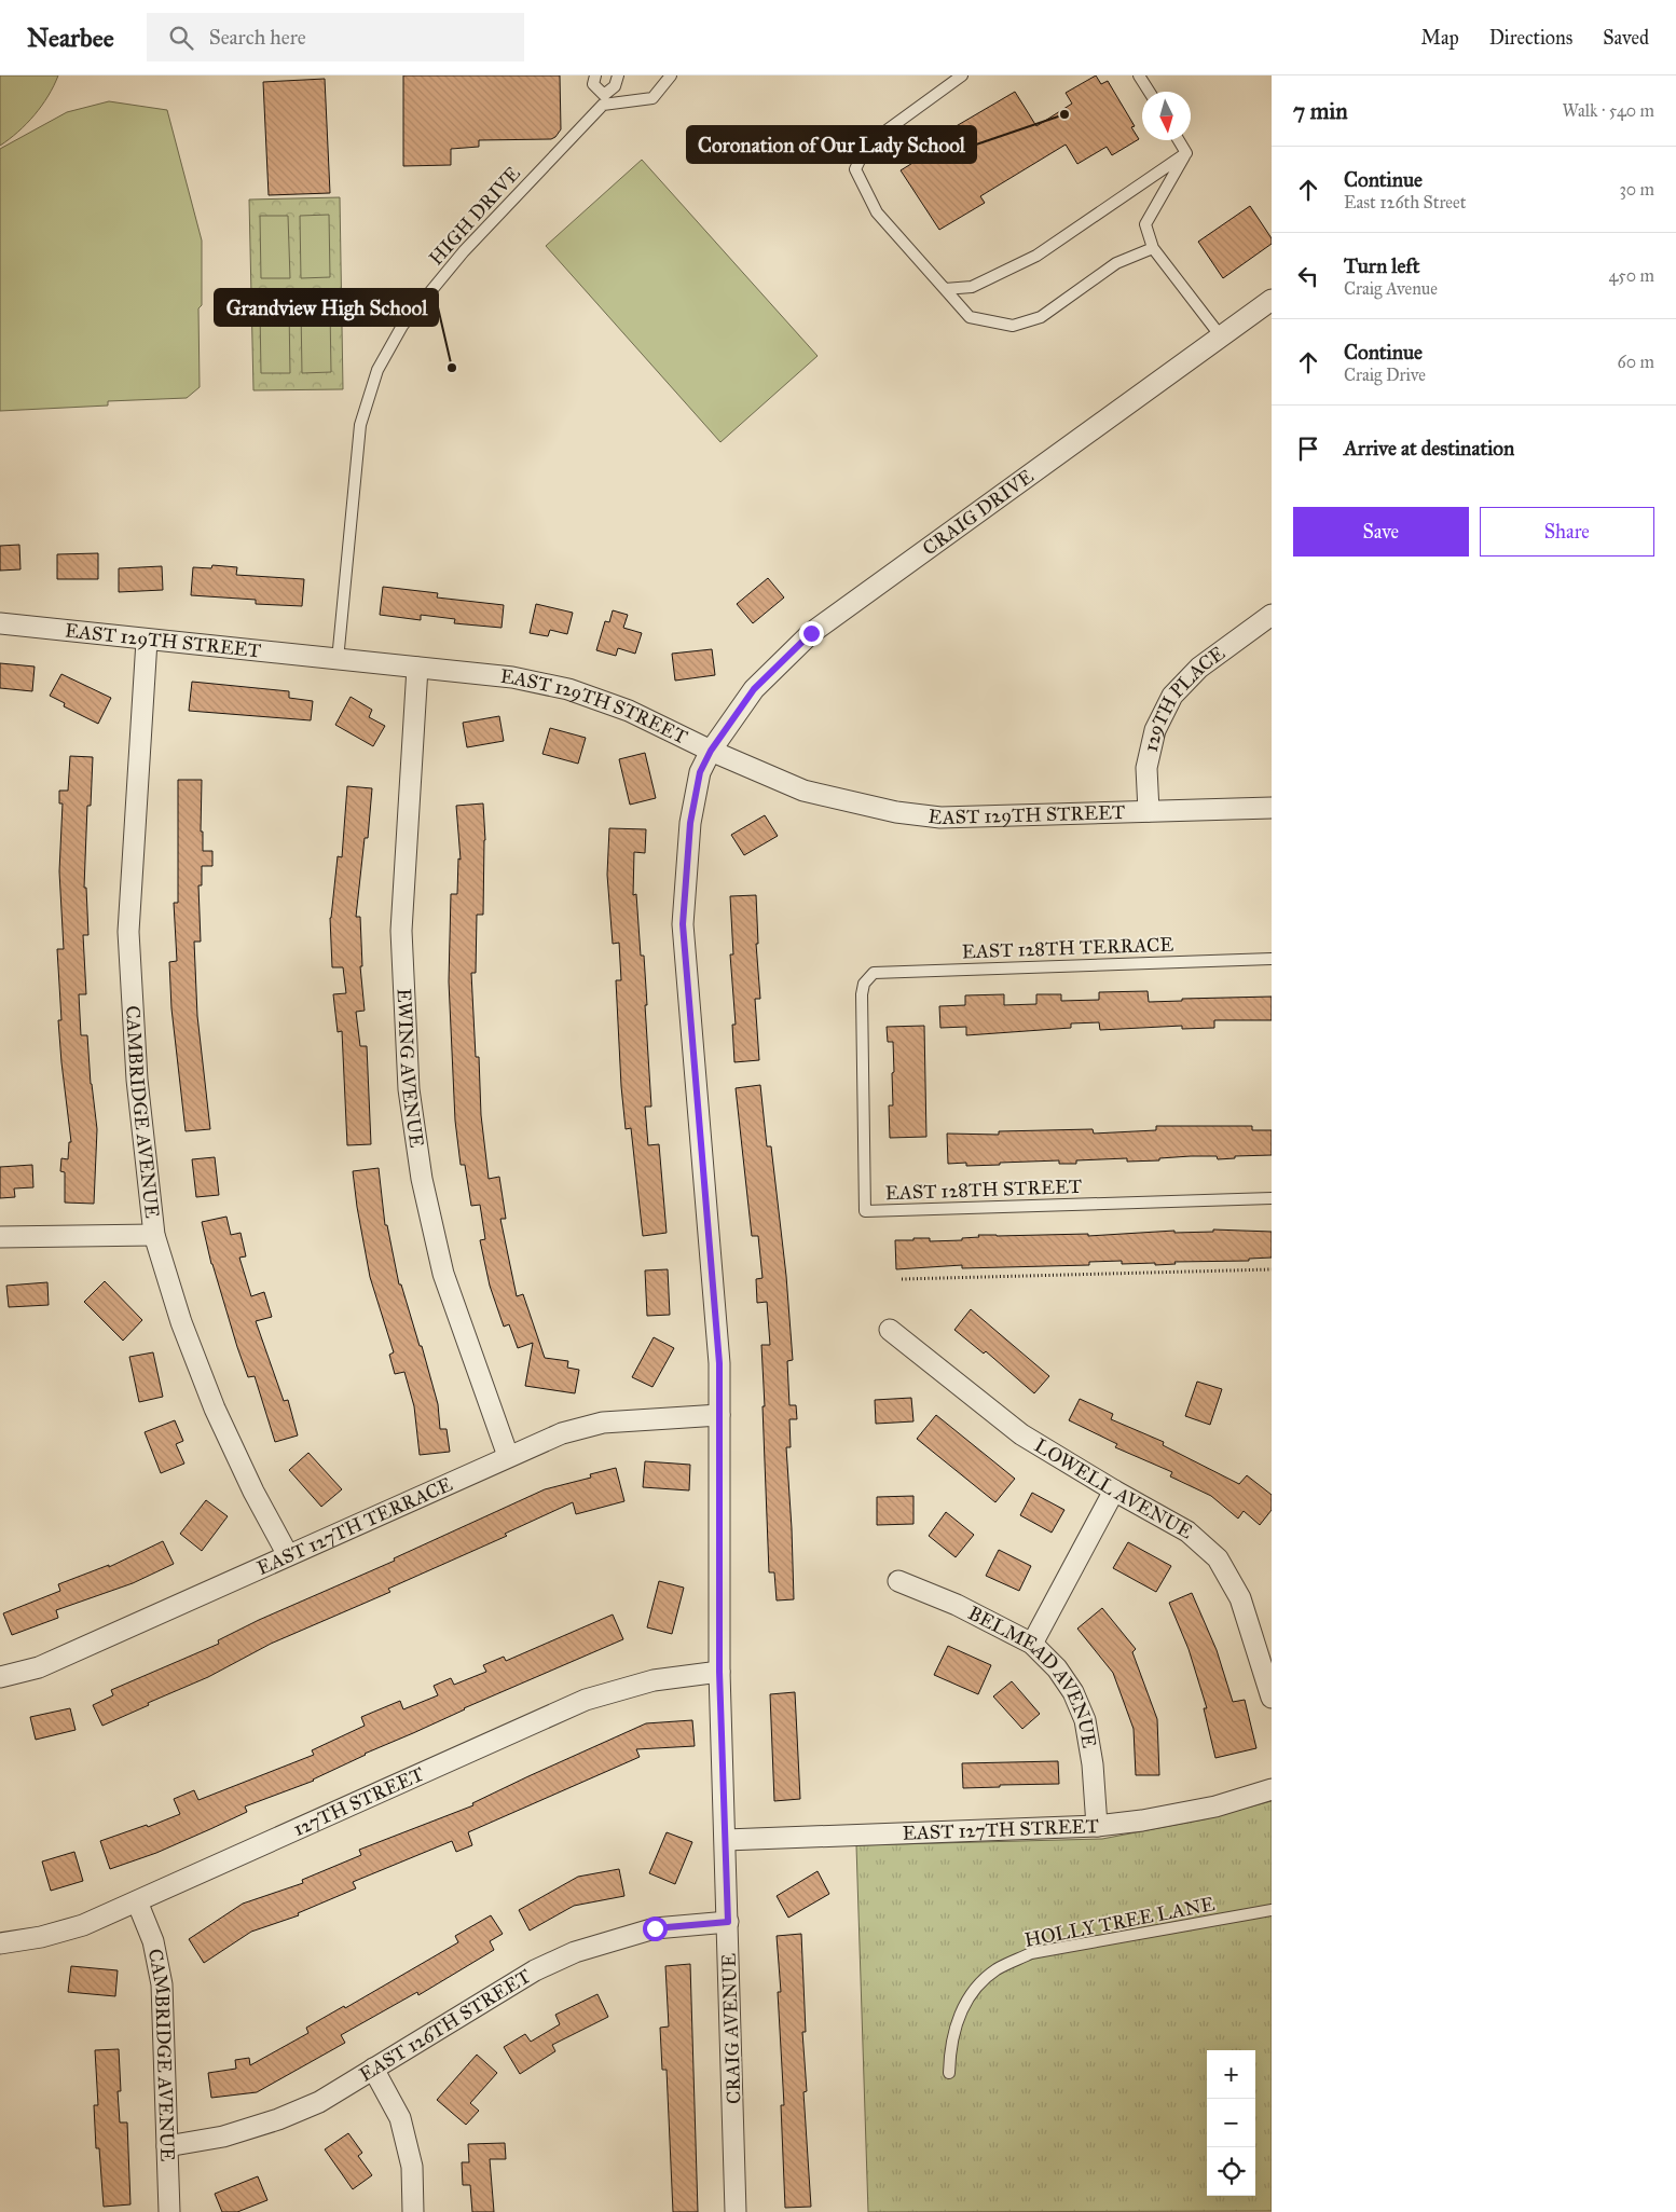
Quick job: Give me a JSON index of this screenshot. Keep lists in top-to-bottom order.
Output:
{
  "streets": {
    "street": [
      "CRAIG DRIVE",
      "EAST 129TH STREET",
      "129TH PLACE",
      "EWING AVENUE",
      "CAMBRIDGE AVENUE",
      "LOWELL AVENUE",
      "EAST 127TH TERRACE",
      "BELMEAD AVENUE",
      "127TH STREET",
      "EAST 127TH STREET",
      "EAST 126TH STREET",
      "CRAIG AVENUE"
    ],
    "lane": [
      "HIGH DRIVE",
      "EAST 128TH TERRACE",
      "EAST 128TH STREET",
      "HOLLY TREE LANE"
    ]
  },
  "crossings": [
    ["HIGH DRIVE", "EAST 129TH STREET"],
    ["CRAIG DRIVE", "EAST 129TH STREET"],
    ["CRAIG DRIVE", "CRAIG AVENUE"],
    ["EAST 129TH STREET", "129TH PLACE"],
    ["EAST 129TH STREET", "EWING AVENUE"],
    ["EAST 129TH STREET", "CAMBRIDGE AVENUE"],
    ["EAST 129TH STREET", "CRAIG AVENUE"],
    ["EAST 128TH TERRACE", "EAST 128TH STREET"],
    ["EWING AVENUE", "EAST 127TH TERRACE"],
    ["CAMBRIDGE AVENUE", "EAST 127TH TERRACE"],
    ["CAMBRIDGE AVENUE", "127TH STREET"],
    ["CAMBRIDGE AVENUE", "EAST 126TH STREET"],
    ["EAST 127TH TERRACE", "CRAIG AVENUE"],
    ["BELMEAD AVENUE", "EAST 127TH STREET"],
    ["127TH STREET", "CRAIG AVENUE"],
    ["EAST 127TH STREET", "CRAIG AVENUE"],
    ["EAST 126TH STREET", "CRAIG AVENUE"]
  ],
  "places": ["Coronation of Our Lady School", "Grandview High School"],
  "north": "bottom",
  "page": {
    "header": "Nearbee",
    "search": "Search here",
    "nav": ["Map", "Directions", "Saved"],
    "heading": ["7 min", "Walk · 540 m"],
    "list": [
      ["Continue", "East 126th Street", "30 m"],
      ["Turn left", "Craig Avenue", "450 m"],
      ["Continue", "Craig Drive", "60 m"],
      "Arrive at destination"
    ],
    "buttons": ["Save", "Share"],
    "map_buttons": ["+", "−"]
  }
}
